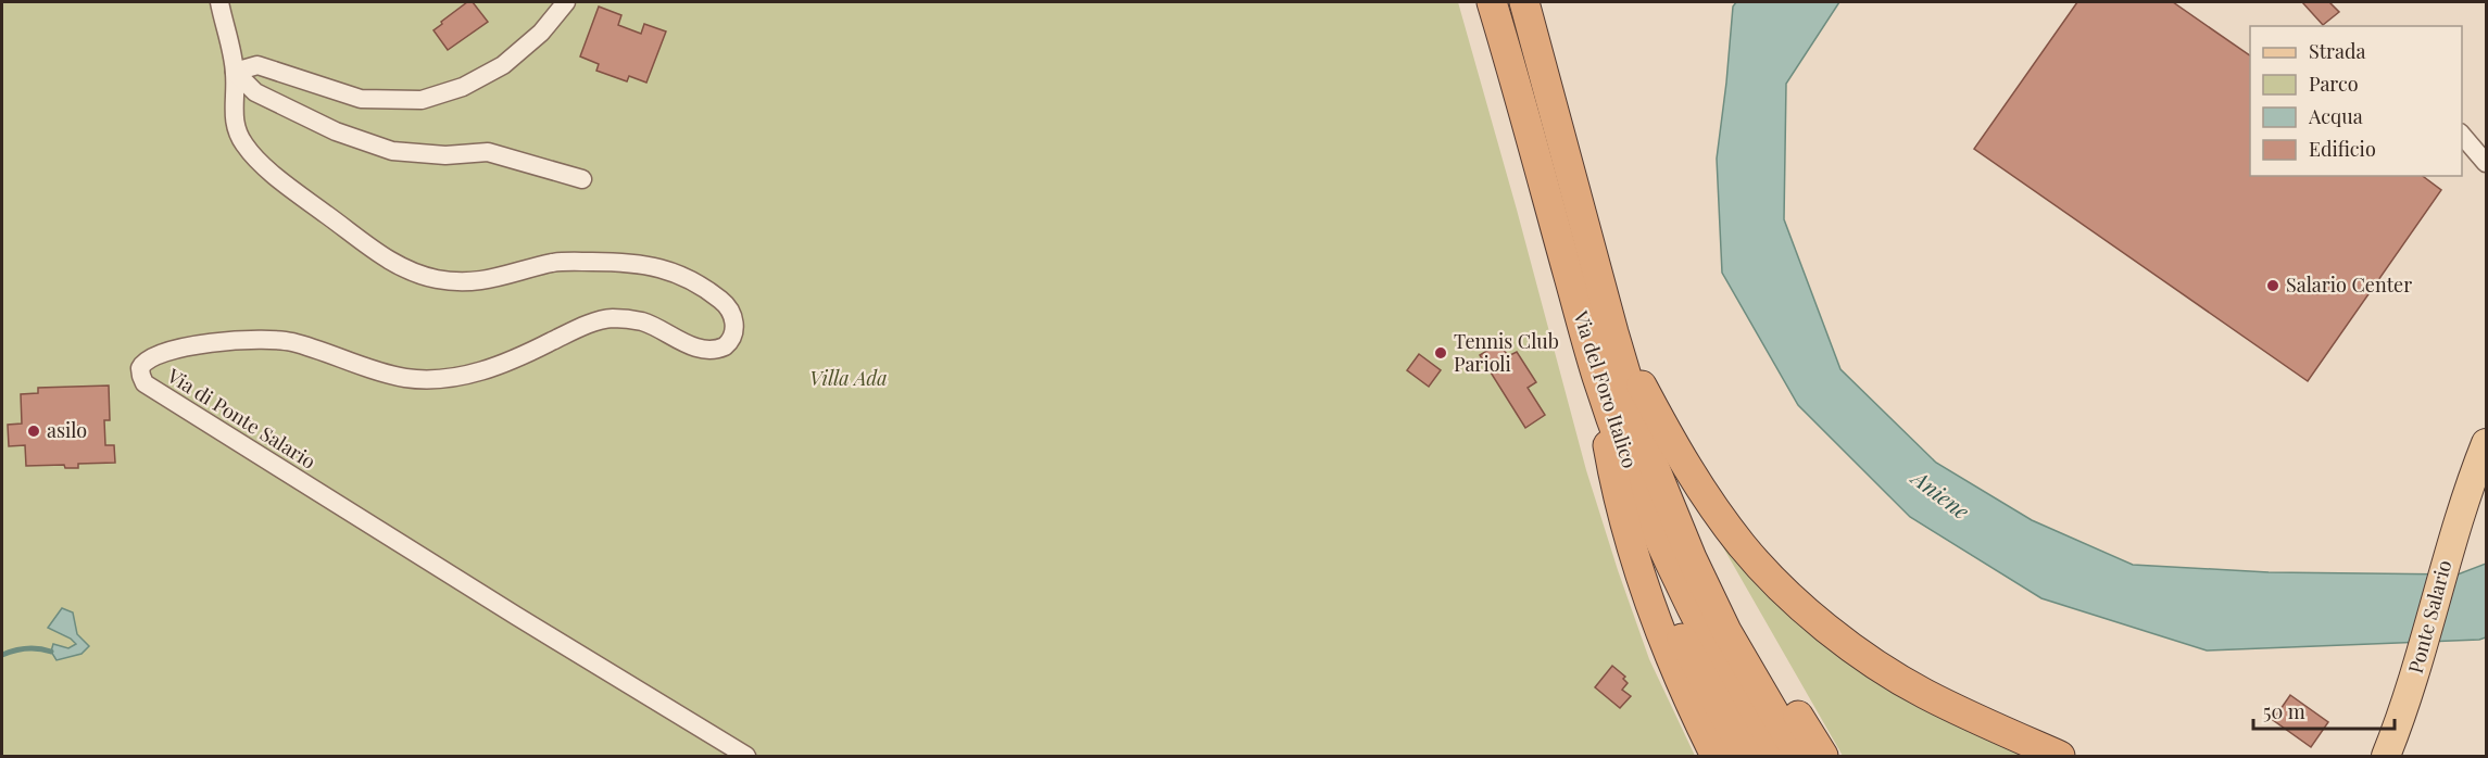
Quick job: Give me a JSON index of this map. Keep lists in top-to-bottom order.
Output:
{
  "streets": {
    "highway": ["Via del Foro Italico"],
    "main road": ["Ponte Salario"],
    "street": ["Via di Ponte Salario"]
  },
  "water": ["Aniene"],
  "parks": ["Villa Ada"],
  "places": ["Salario Center", "Tennis Club Parioli", "asilo"],
  "legend": [
    "Strada",
    "Parco",
    "Acqua",
    "Edificio"
  ],
  "scale_bar": "50 m"
}
